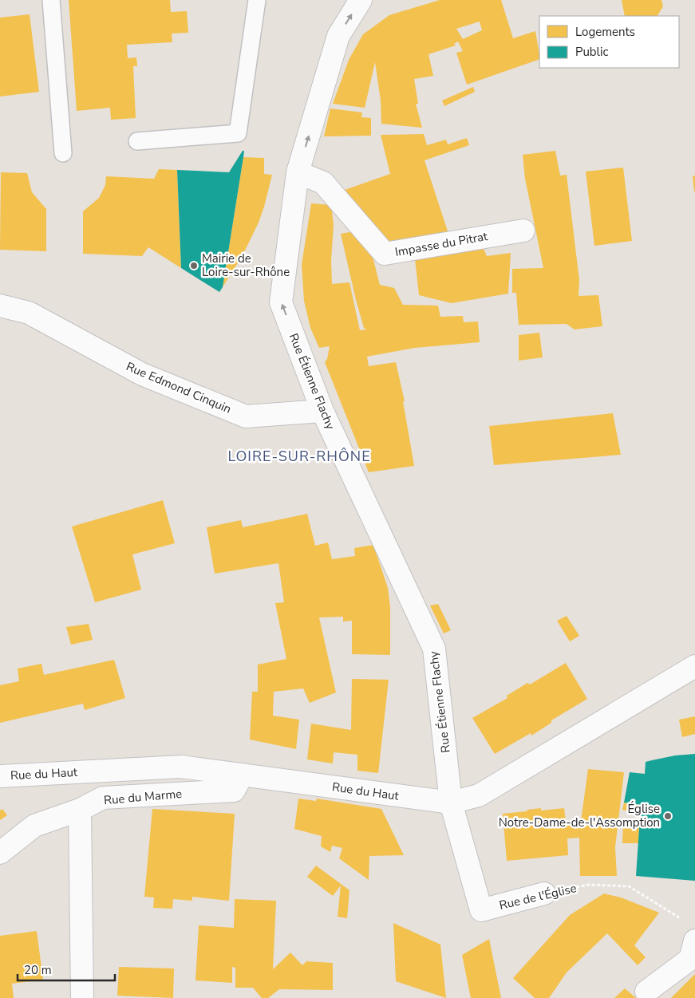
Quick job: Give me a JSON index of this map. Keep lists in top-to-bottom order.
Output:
{
  "streets": {
    "street": [
      "Impasse du Pitrat",
      "Rue Étienne Flachy",
      "Rue Edmond Cinquin",
      "Rue du Haut",
      "Rue du Marme",
      "Rue de l'Église"
    ]
  },
  "crossings": [
    ["Impasse du Pitrat", "Rue Étienne Flachy"],
    ["Rue Étienne Flachy", "Rue Edmond Cinquin"],
    ["Rue Étienne Flachy", "Rue du Haut"],
    ["Rue Étienne Flachy", "Rue de l'Église"],
    ["Rue du Haut", "Rue du Marme"],
    ["Rue du Haut", "Rue de l'Église"]
  ],
  "one_way": ["Rue Étienne Flachy"],
  "districts": ["LOIRE-SUR-RHÔNE"],
  "places": ["Mairie de Loire-sur-Rhône", "Église Notre-Dame-de-l'Assomption"],
  "legend": ["Logements", "Public"],
  "scale_bar": "20 m"
}
